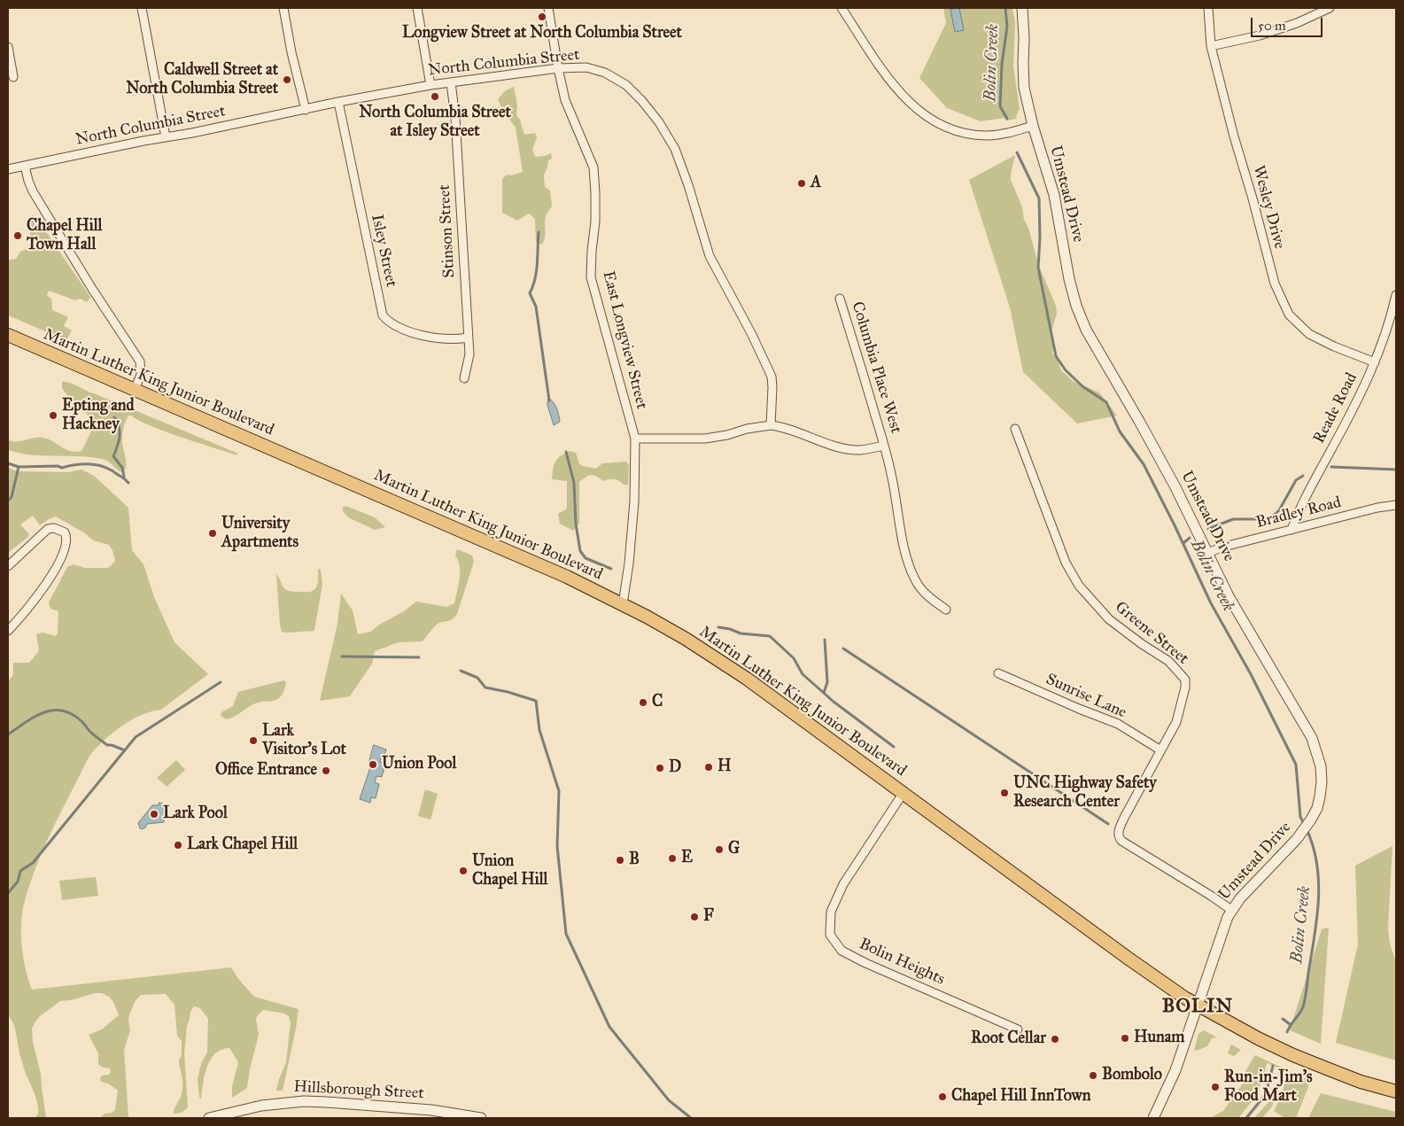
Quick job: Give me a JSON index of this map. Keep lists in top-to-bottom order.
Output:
{
  "streets": {
    "main road": ["Martin Luther King Junior Boulevard"],
    "street": [
      "North Columbia Street",
      "Umstead Drive",
      "Wesley Drive",
      "Stinson Street",
      "Isley Street",
      "East Longview Street",
      "Columbia Place West",
      "Reade Road",
      "Bradley Road",
      "Greene Street",
      "Sunrise Lane",
      "Bolin Heights",
      "Hillsborough Street"
    ]
  },
  "crossings": [
    ["North Columbia Street", "Stinson Street"],
    ["North Columbia Street", "Isley Street"],
    ["North Columbia Street", "East Longview Street"],
    ["Umstead Drive", "Martin Luther King Junior Boulevard"],
    ["Umstead Drive", "Bradley Road"],
    ["Umstead Drive", "Greene Street"],
    ["Wesley Drive", "Reade Road"],
    ["Stinson Street", "Isley Street"],
    ["East Longview Street", "Martin Luther King Junior Boulevard"],
    ["Martin Luther King Junior Boulevard", "Bolin Heights"],
    ["Reade Road", "Bradley Road"],
    ["Greene Street", "Sunrise Lane"]
  ],
  "districts": ["BOLIN"],
  "water": ["Bolin Creek"],
  "places": [
    "Longview Street at North Columbia Street",
    "Caldwell Street at North Columbia Street",
    "North Columbia Street at Isley Street",
    "A",
    "Chapel Hill Town Hall",
    "Epting and Hackney",
    "University Apartments",
    "C",
    "Lark Visitor's Lot",
    "Union Pool",
    "H",
    "D",
    "Office Entrance",
    "UNC Highway Safety Research Center",
    "Lark Pool",
    "Lark Chapel Hill",
    "G",
    "E",
    "B",
    "Union Chapel Hill",
    "F",
    "Hunam",
    "Root Cellar",
    "Bombolo",
    "Run-in-Jim's Food Mart",
    "Chapel Hill InnTown"
  ],
  "scale_bar": "50 m"
}
